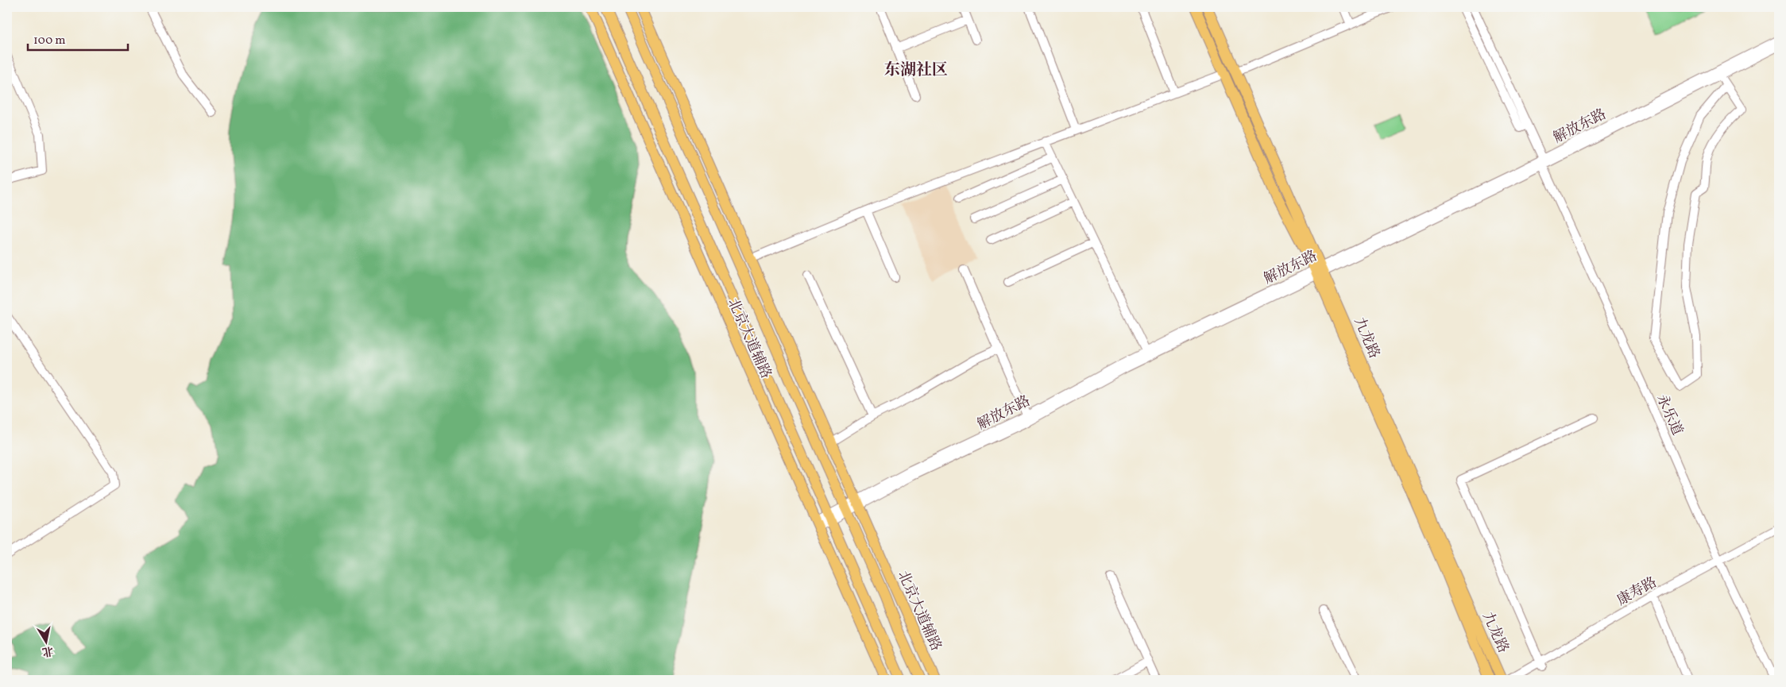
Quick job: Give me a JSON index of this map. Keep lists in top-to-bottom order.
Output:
{
  "streets": {
    "main road": ["九龙路", "北京大道辅路"],
    "street": ["解放东路", "永乐道", "康寿路"]
  },
  "crossings": [
    ["解放东路", "九龙路"],
    ["解放东路", "北京大道辅路"],
    ["解放东路", "永乐道"],
    ["永乐道", "康寿路"]
  ],
  "districts": ["东湖社区"],
  "scale_bar": "100 m",
  "north": "bottom"
}
